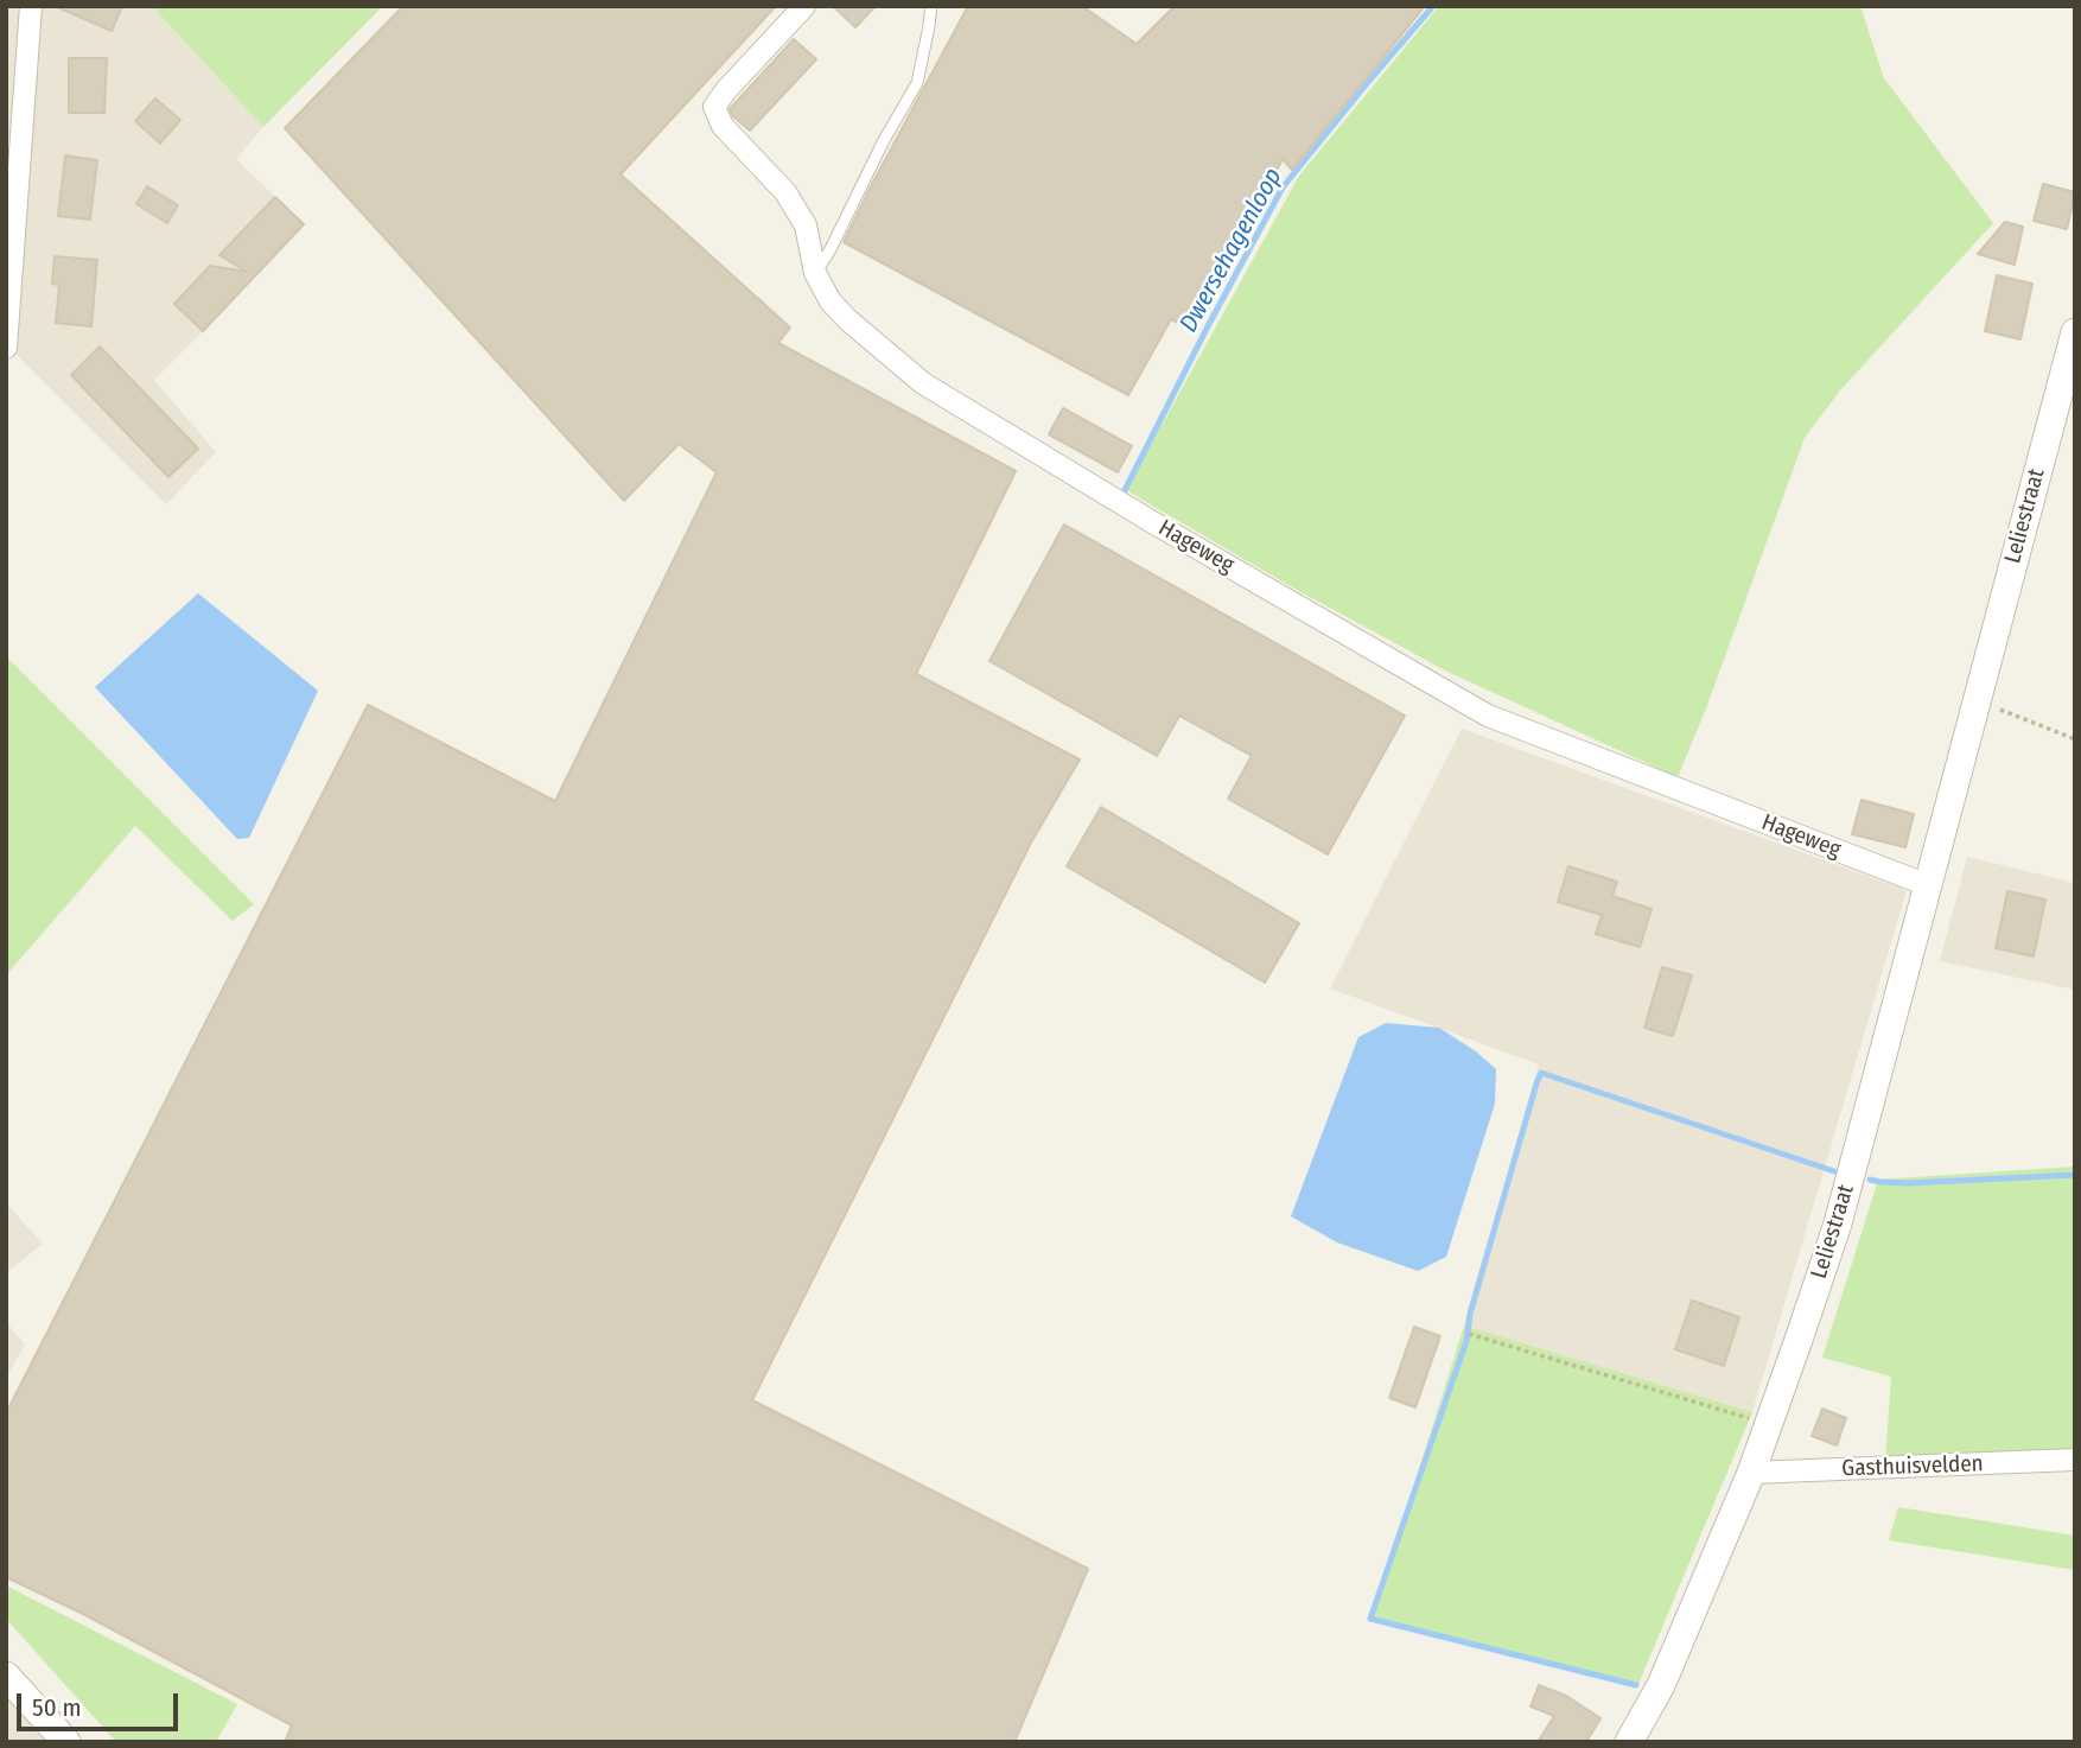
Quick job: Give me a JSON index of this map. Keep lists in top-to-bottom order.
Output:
{
  "streets": {
    "street": ["Leliestraat", "Hageweg", "Gasthuisvelden"]
  },
  "crossings": [
    ["Leliestraat", "Hageweg"],
    ["Leliestraat", "Gasthuisvelden"]
  ],
  "water": ["Dwersehagenloop"],
  "scale_bar": "50 m"
}
